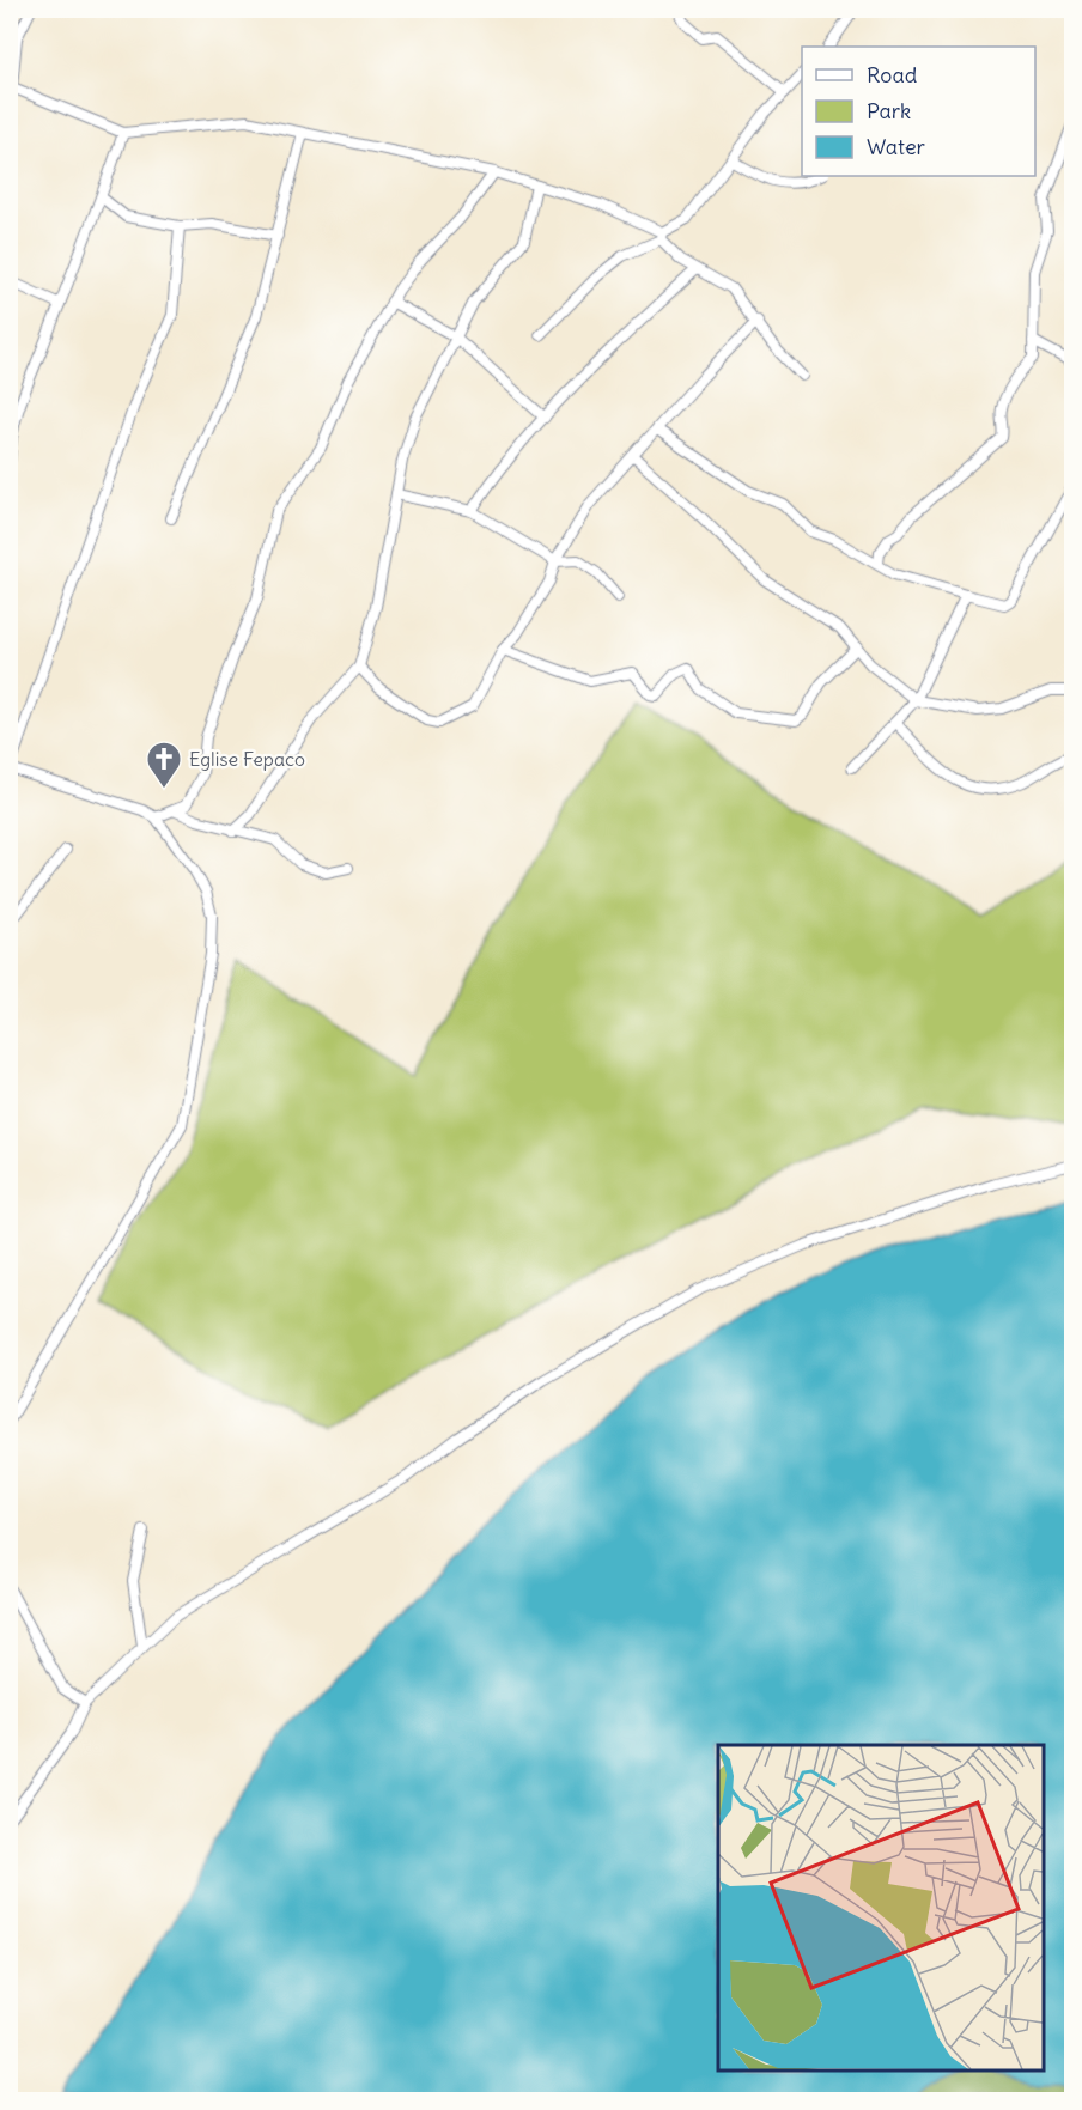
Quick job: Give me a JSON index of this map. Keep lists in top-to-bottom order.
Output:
{
  "places": {
    "church": ["Eglise Fepaco"]
  },
  "legend": ["Road", "Park", "Water"]
}
